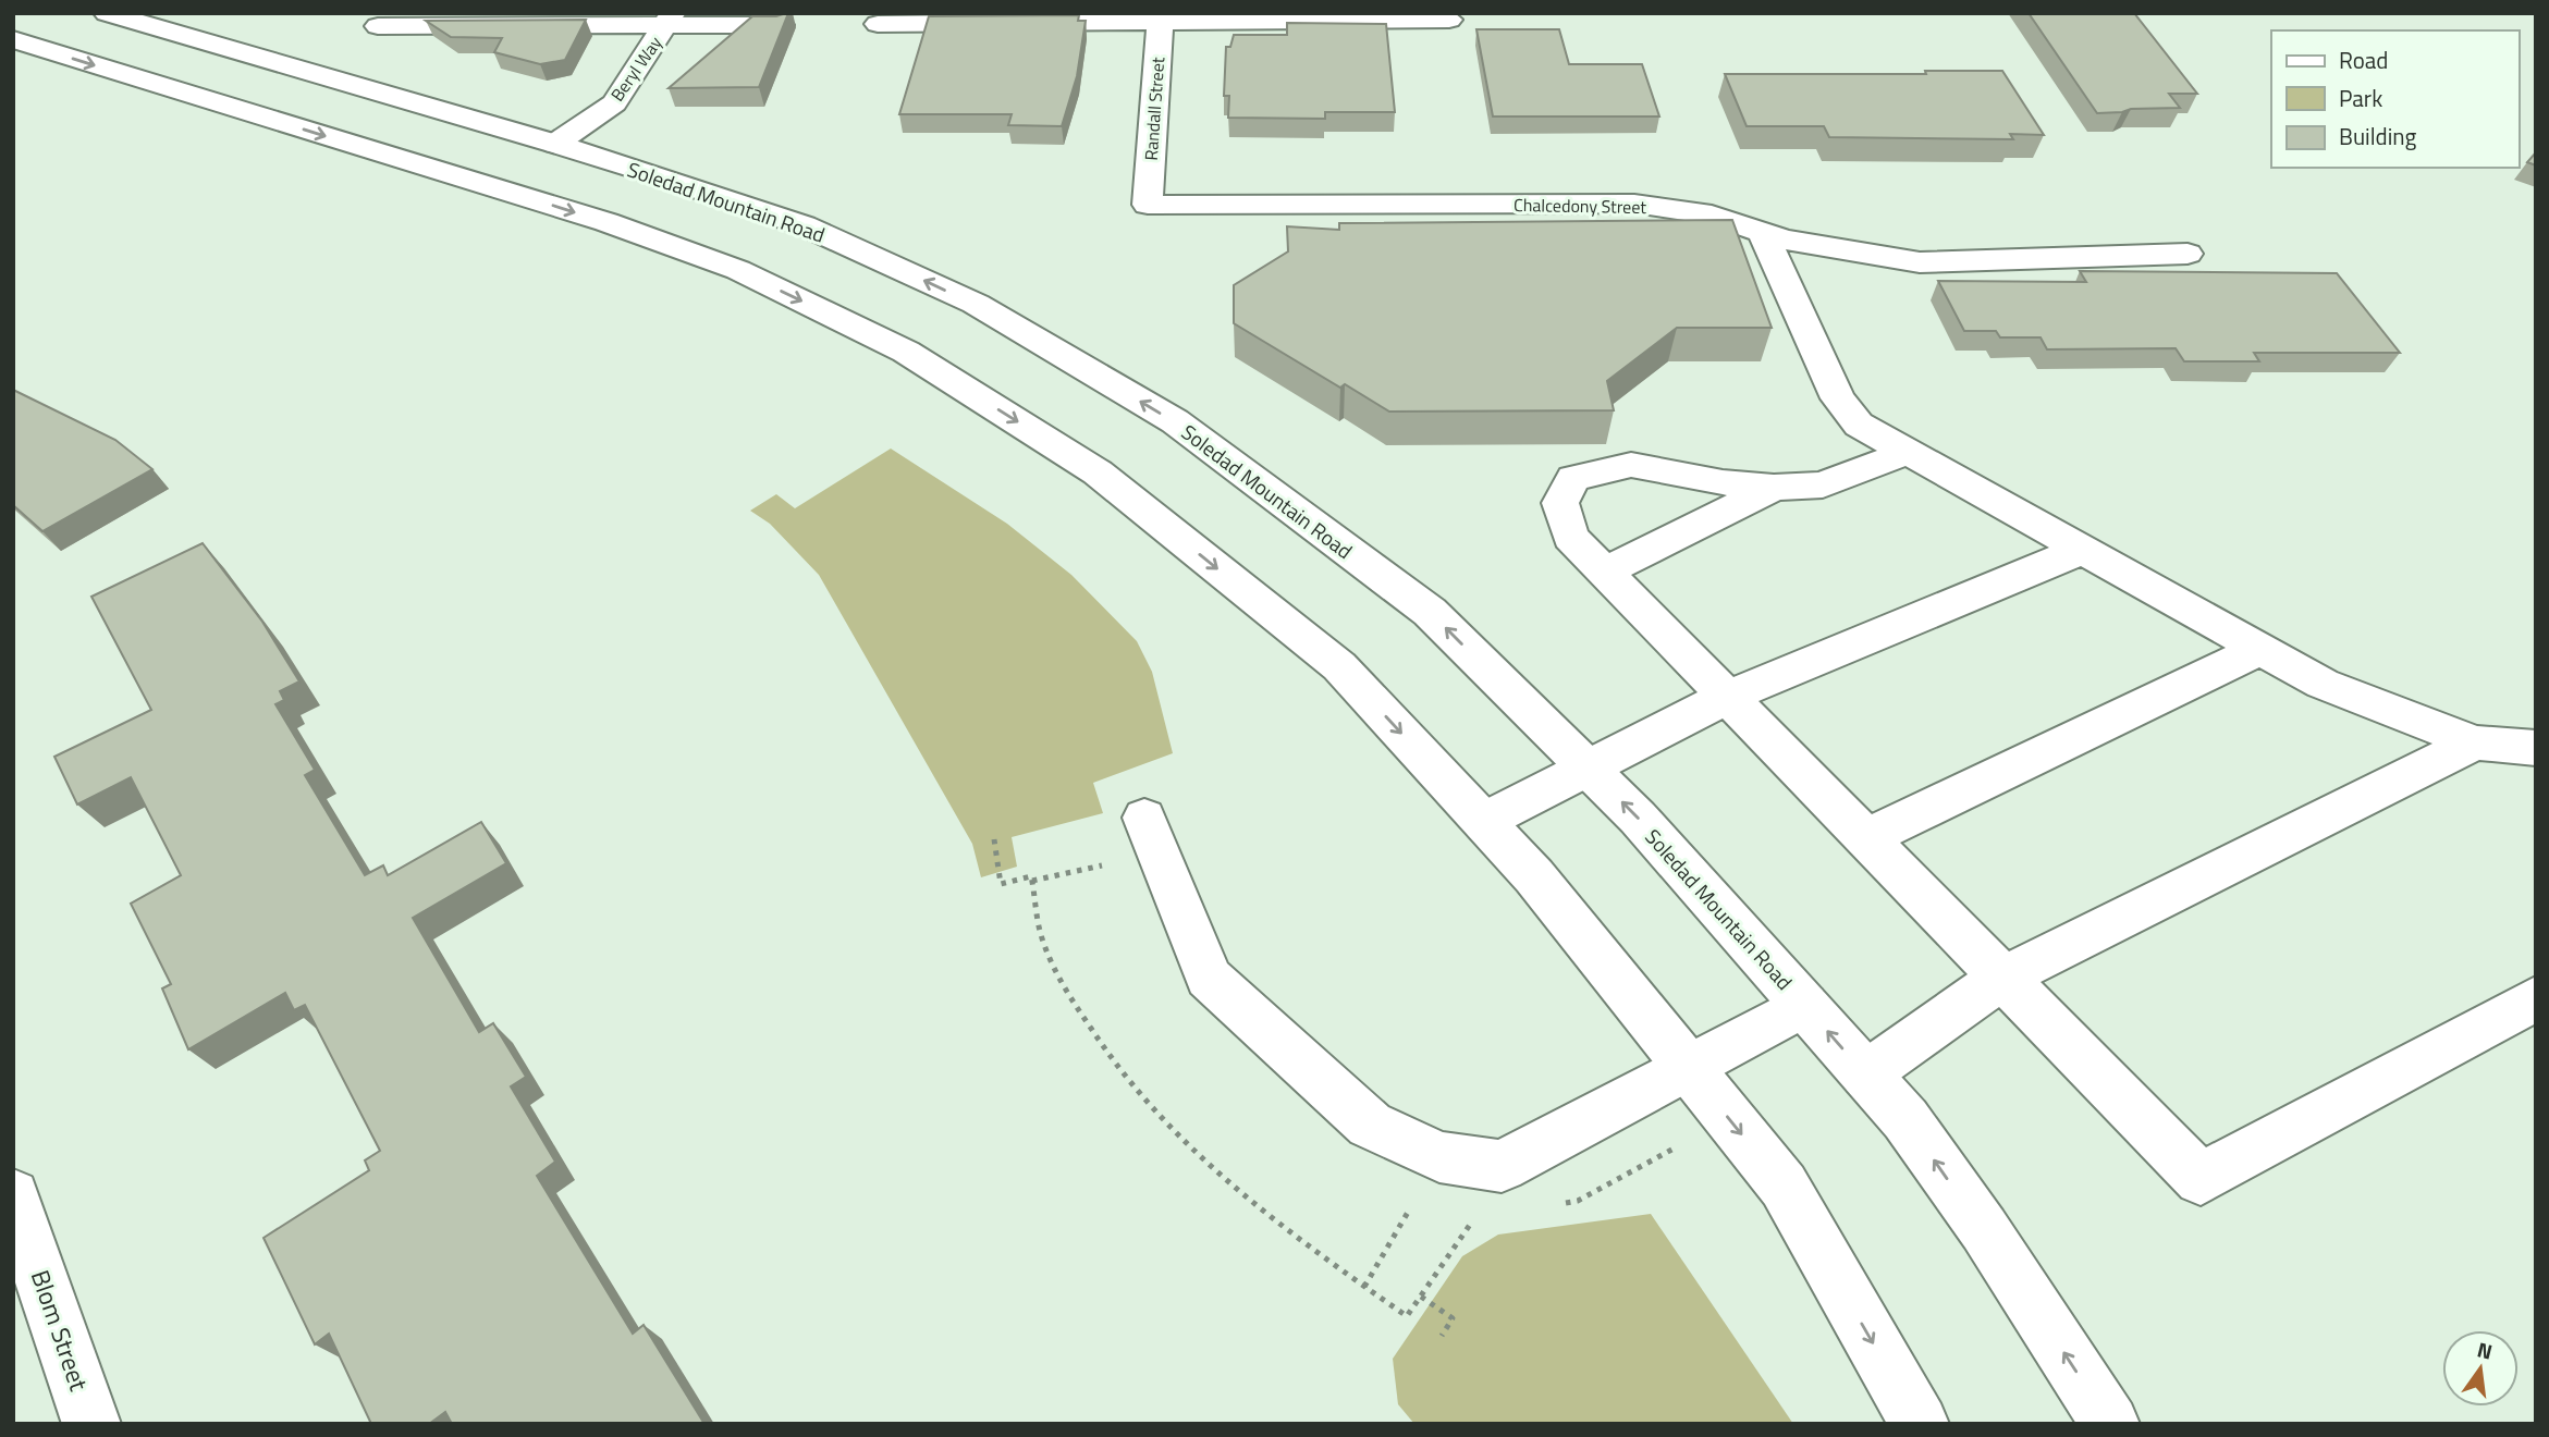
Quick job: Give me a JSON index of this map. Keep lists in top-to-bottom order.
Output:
{
  "streets": {
    "main road": [
      "Beryl Way",
      "Randall Street",
      "Soledad Mountain Road",
      "Chalcedony Street",
      "Blom Street"
    ]
  },
  "crossings": [
    ["Beryl Way", "Soledad Mountain Road"],
    ["Randall Street", "Chalcedony Street"]
  ],
  "legend": ["Road", "Park", "Building"],
  "north": "top"
}
